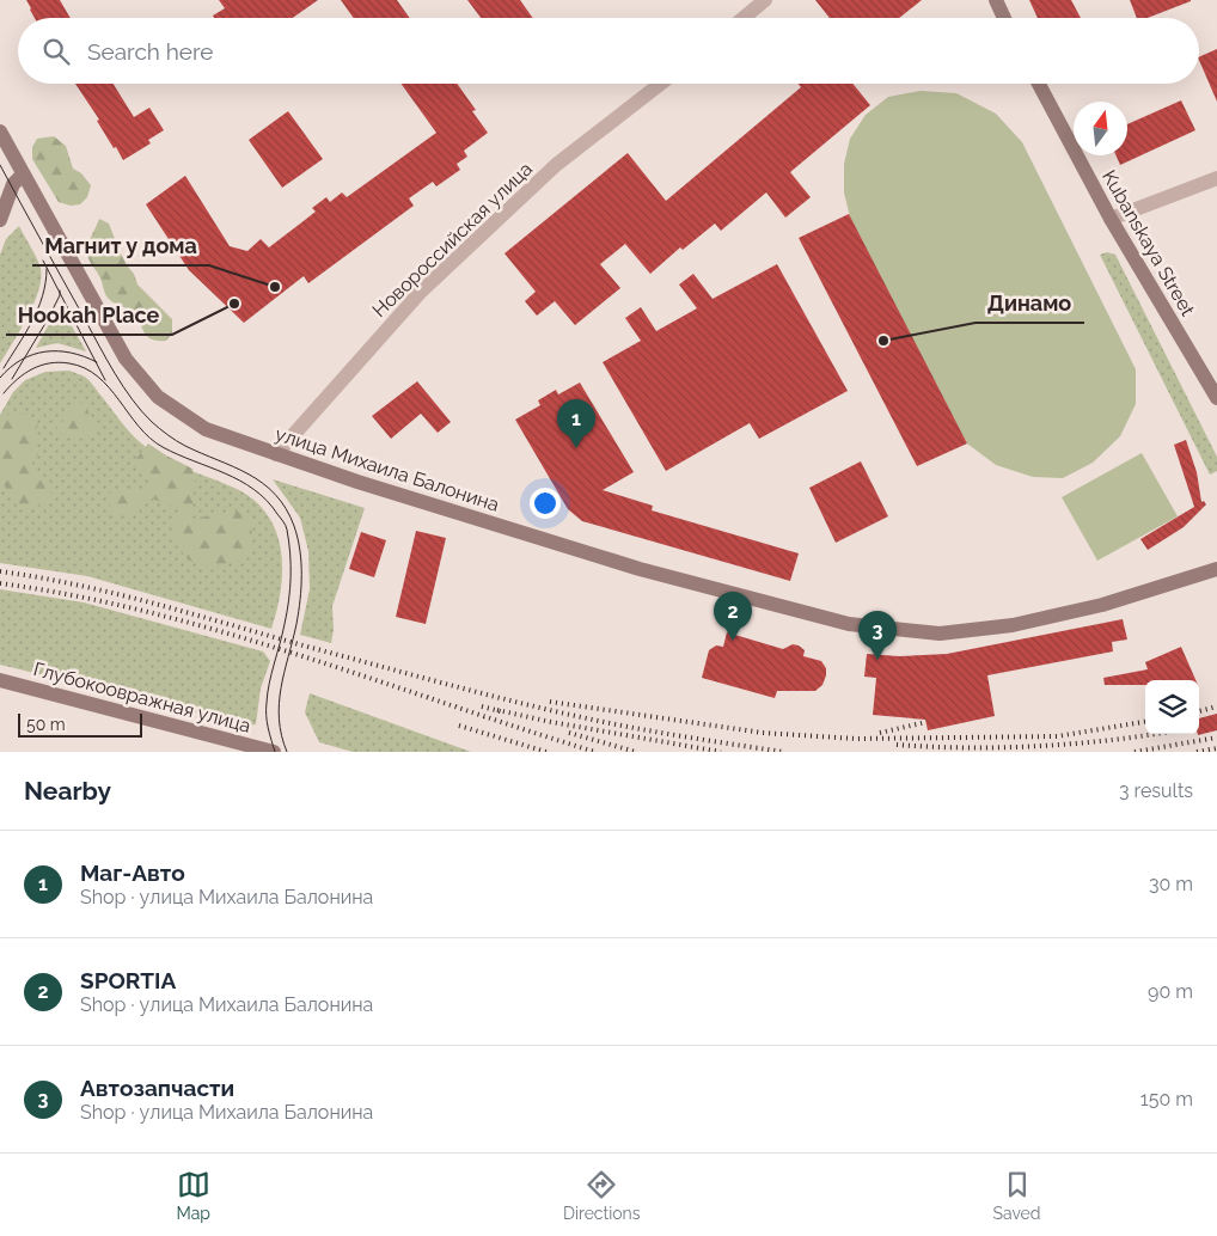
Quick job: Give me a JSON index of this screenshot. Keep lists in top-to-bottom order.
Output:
{
  "streets": {
    "main road": ["Kubanskaya Street", "улица Михаила Балонина", "Глубокоовражная улица"],
    "street": ["Новороссийская улица"]
  },
  "crossings": [
    ["Новороссийская улица", "улица Михаила Балонина"]
  ],
  "places": ["Магнит у дома", "Hookah Place", "Динамо"],
  "scale_bar": "50 m",
  "north": "top",
  "page": {
    "search": "Search here",
    "pins": ["1", "2", "3"],
    "scale": "50 m",
    "heading": ["Nearby", "3 results"],
    "list": [
      {
        "mark": "1",
        "name": "Маг-Авто",
        "note": "Shop · улица Михаила Балонина",
        "value": "30 m"
      },
      {
        "mark": "2",
        "name": "SPORTIA",
        "note": "Shop · улица Михаила Балонина",
        "value": "90 m"
      },
      {
        "mark": "3",
        "name": "Автозапчасти",
        "note": "Shop · улица Михаила Балонина",
        "value": "150 m"
      }
    ],
    "nav": ["Map", "Directions", "Saved"]
  }
}
